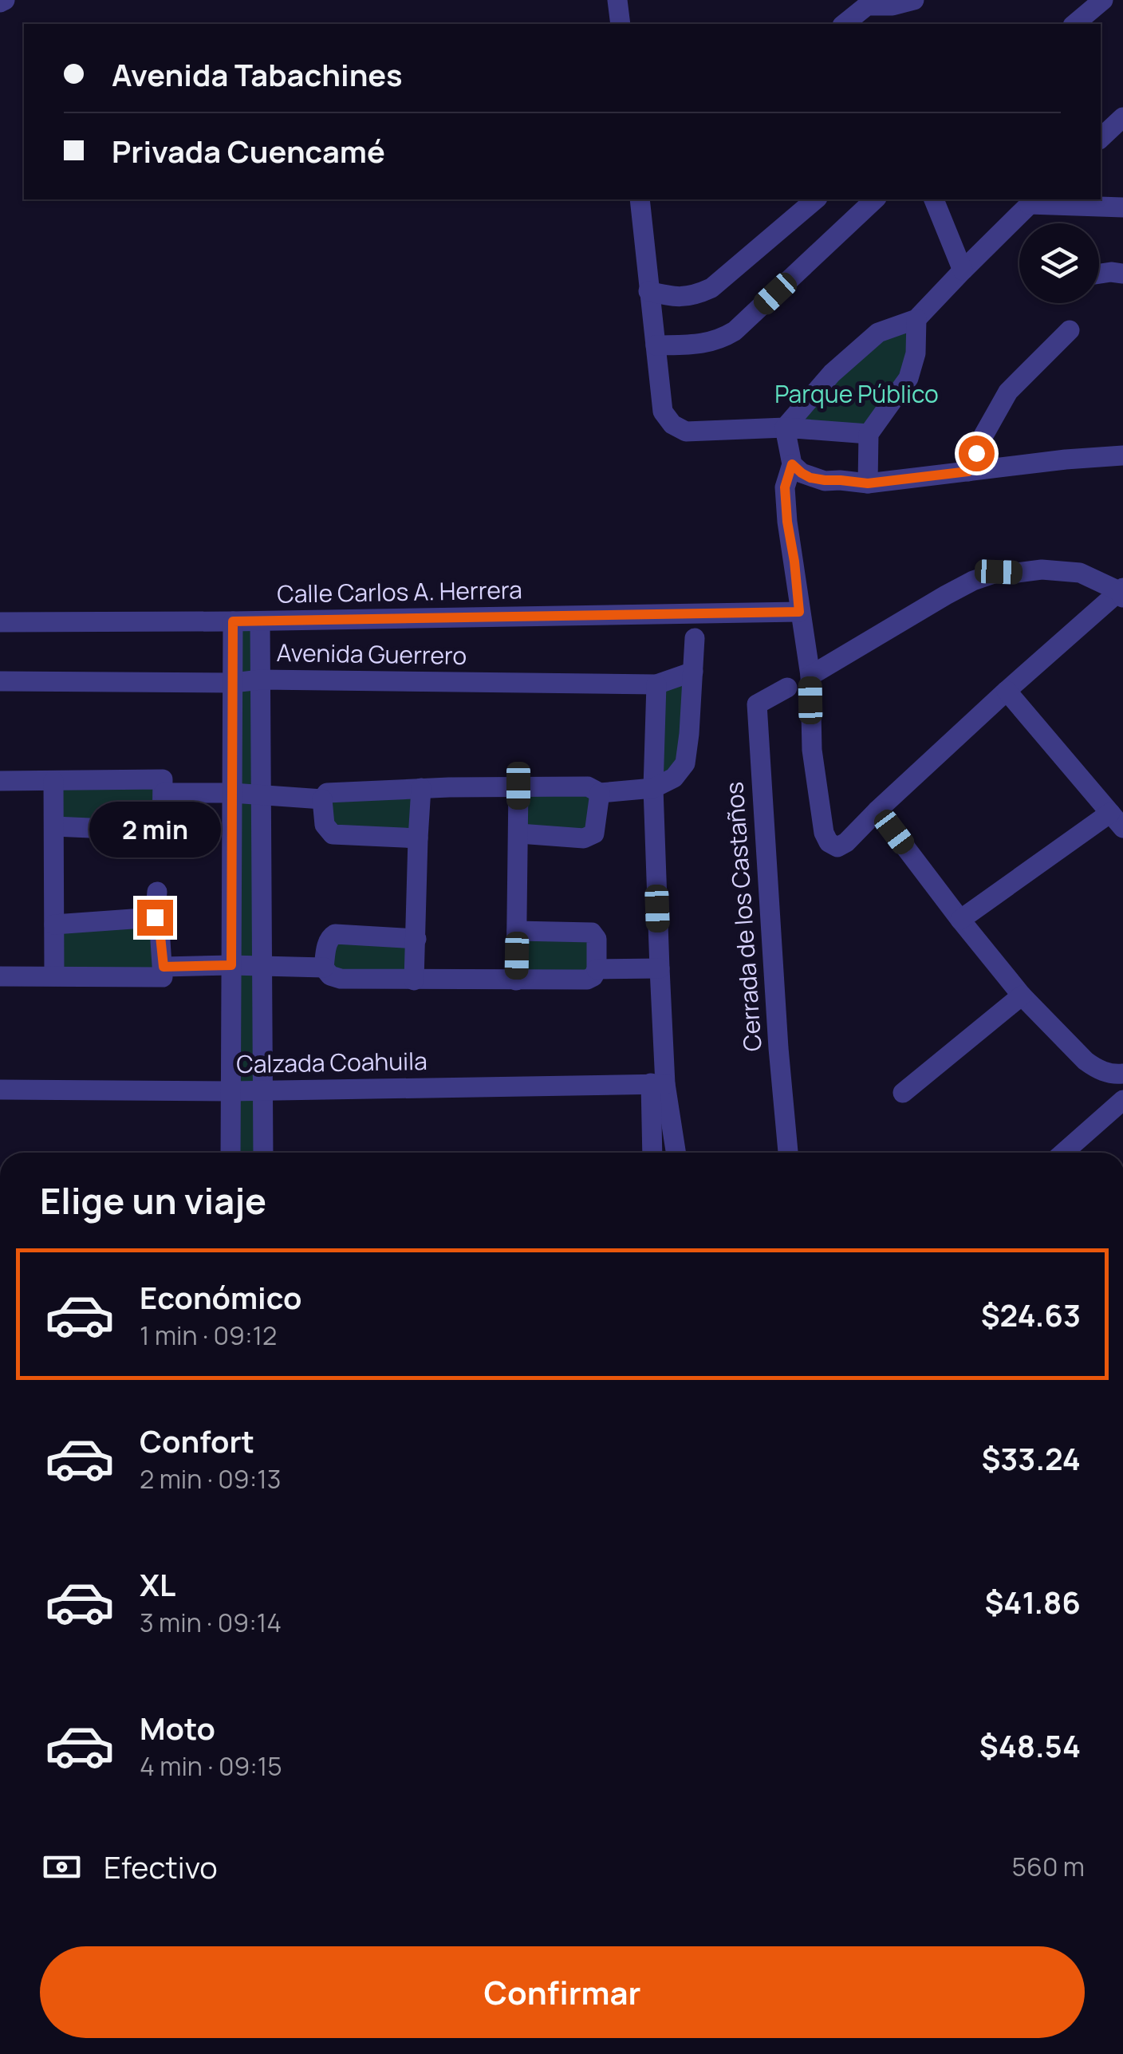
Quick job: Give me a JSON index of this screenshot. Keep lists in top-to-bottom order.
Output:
{
  "streets": {
    "street": [
      "Calle Carlos A. Herrera",
      "Avenida Guerrero",
      "Cerrada de los Castaños",
      "Calzada Coahuila"
    ]
  },
  "parks": ["Parque Público"],
  "page": {
    "banner": ["Avenida Tabachines", "Privada Cuencamé"],
    "bubble": "2 min",
    "heading": "Elige un viaje",
    "list": [
      {
        "name": "Económico",
        "note": "1 min · 09:12",
        "value": "$24.63"
      },
      {
        "name": "Confort",
        "note": "2 min · 09:13",
        "value": "$33.24"
      },
      {
        "name": "XL",
        "note": "3 min · 09:14",
        "value": "$41.86"
      },
      {
        "name": "Moto",
        "note": "4 min · 09:15",
        "value": "$48.54"
      }
    ],
    "pay": ["Efectivo", "560 m"],
    "buttons": "Confirmar"
  }
}
